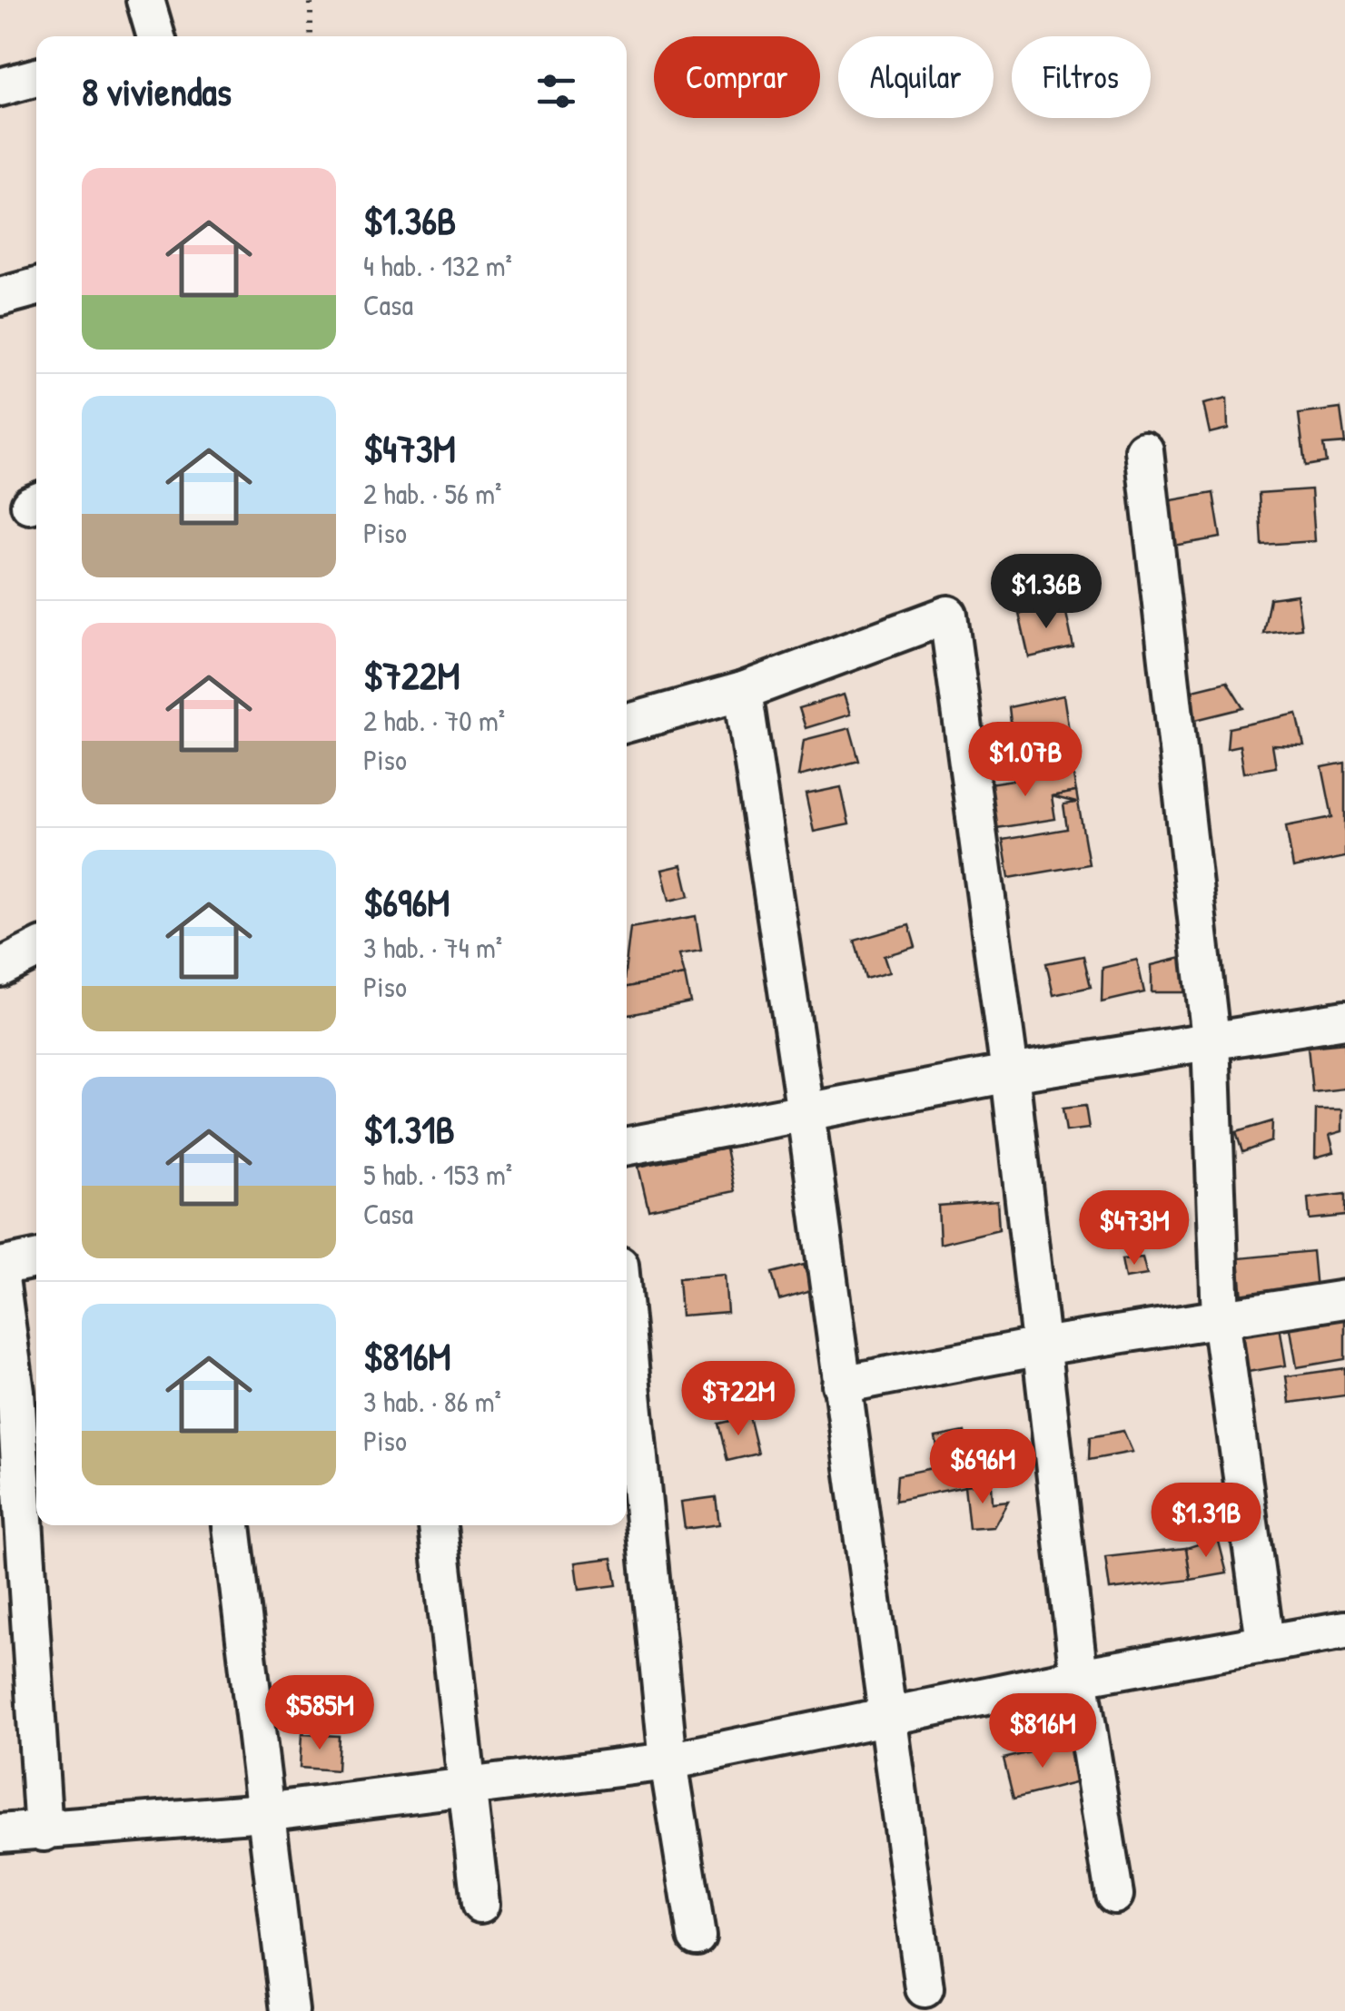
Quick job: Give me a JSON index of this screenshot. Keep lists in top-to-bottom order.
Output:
{
  "page": {
    "chip": ["Comprar", "Alquilar", "Filtros"],
    "heading": "8 viviendas",
    "list": [
      {
        "name": "$1.36B",
        "note": "4 hab. · 132 m² · Casa"
      },
      {
        "name": "$473M",
        "note": "2 hab. · 56 m² · Piso"
      },
      {
        "name": "$722M",
        "note": "2 hab. · 70 m² · Piso"
      },
      {
        "name": "$696M",
        "note": "3 hab. · 74 m² · Piso"
      },
      {
        "name": "$1.31B",
        "note": "5 hab. · 153 m² · Casa"
      },
      {
        "name": "$816M",
        "note": "3 hab. · 86 m² · Piso"
      }
    ],
    "price": [
      "$1.36B",
      "$1.07B",
      "$473M",
      "$722M",
      "$696M",
      "$1.31B",
      "$585M",
      "$816M"
    ]
  }
}
